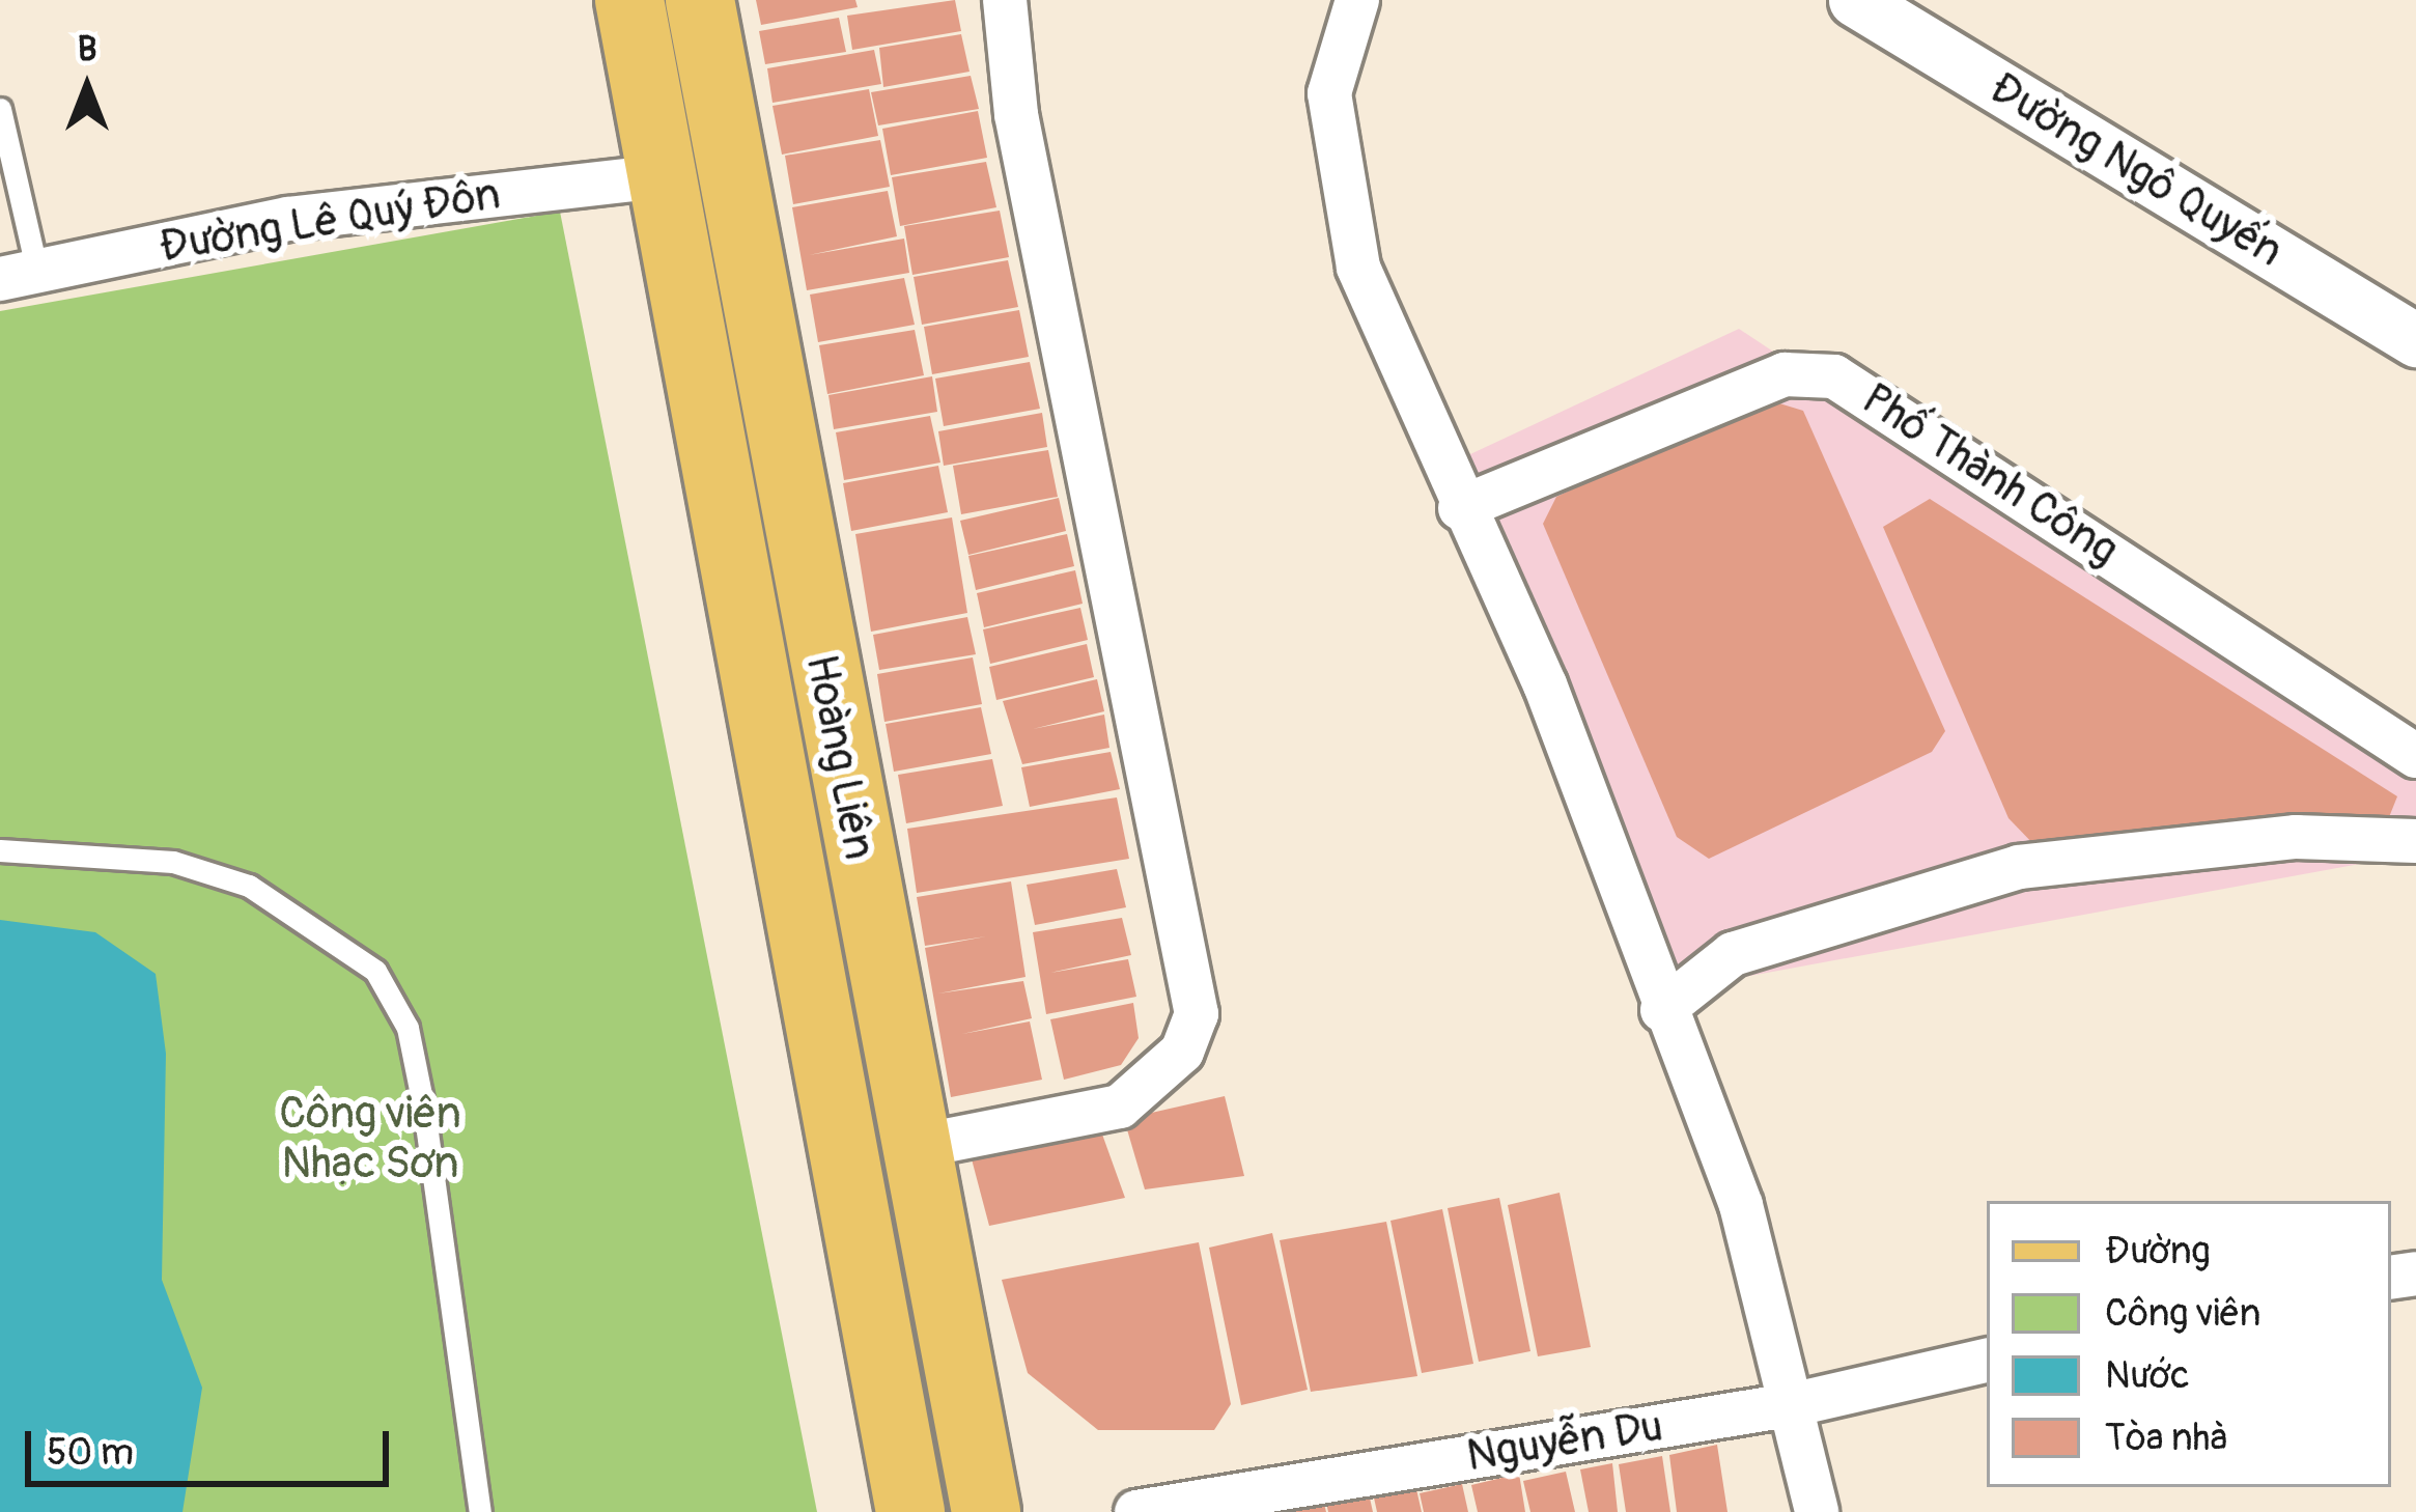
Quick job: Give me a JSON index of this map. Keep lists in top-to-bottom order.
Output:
{
  "streets": {
    "main road": ["Hoàng Liên"],
    "street": [
      "Đường Ngô Quyến",
      "Đường Lê Quý Đôn",
      "Phố Thành Công",
      "Nguyễn Du"
    ]
  },
  "crossings": [
    ["Đường Lê Quý Đôn", "Hoàng Liên"]
  ],
  "parks": ["Công viên Nhạc Sơn"],
  "legend": [
    "Đường",
    "Công viên",
    "Nước",
    "Tòa nhà"
  ],
  "scale_bar": "50 m",
  "north": "top"
}
